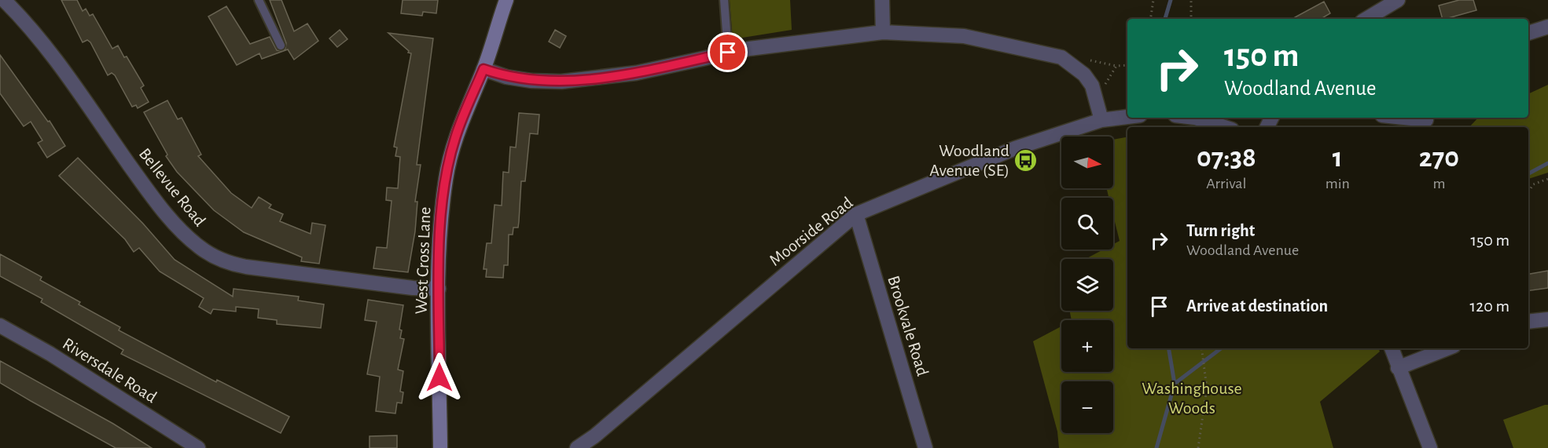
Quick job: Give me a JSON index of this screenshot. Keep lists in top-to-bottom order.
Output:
{
  "streets": {
    "street": [
      "Bellevue Road",
      "Moorside Road",
      "West Cross Lane",
      "Brookvale Road",
      "Riversdale Road"
    ]
  },
  "crossings": [
    ["Bellevue Road", "West Cross Lane"],
    ["Moorside Road", "Brookvale Road"]
  ],
  "parks": ["Washinghouse Woods"],
  "places": {
    "bus stop": ["Woodland Avenue (SE)"]
  },
  "north": "right",
  "page": {
    "turn": ["150 m", "Woodland Avenue"],
    "eta": [
      "07:38",
      "Arrival",
      "1",
      "min",
      "270",
      "m"
    ],
    "map_buttons": ["+", "−"],
    "list": [
      {
        "name": "Turn right",
        "note": "Woodland Avenue",
        "value": "150 m"
      },
      {
        "name": "Arrive at destination",
        "value": "120 m"
      }
    ]
  }
}
